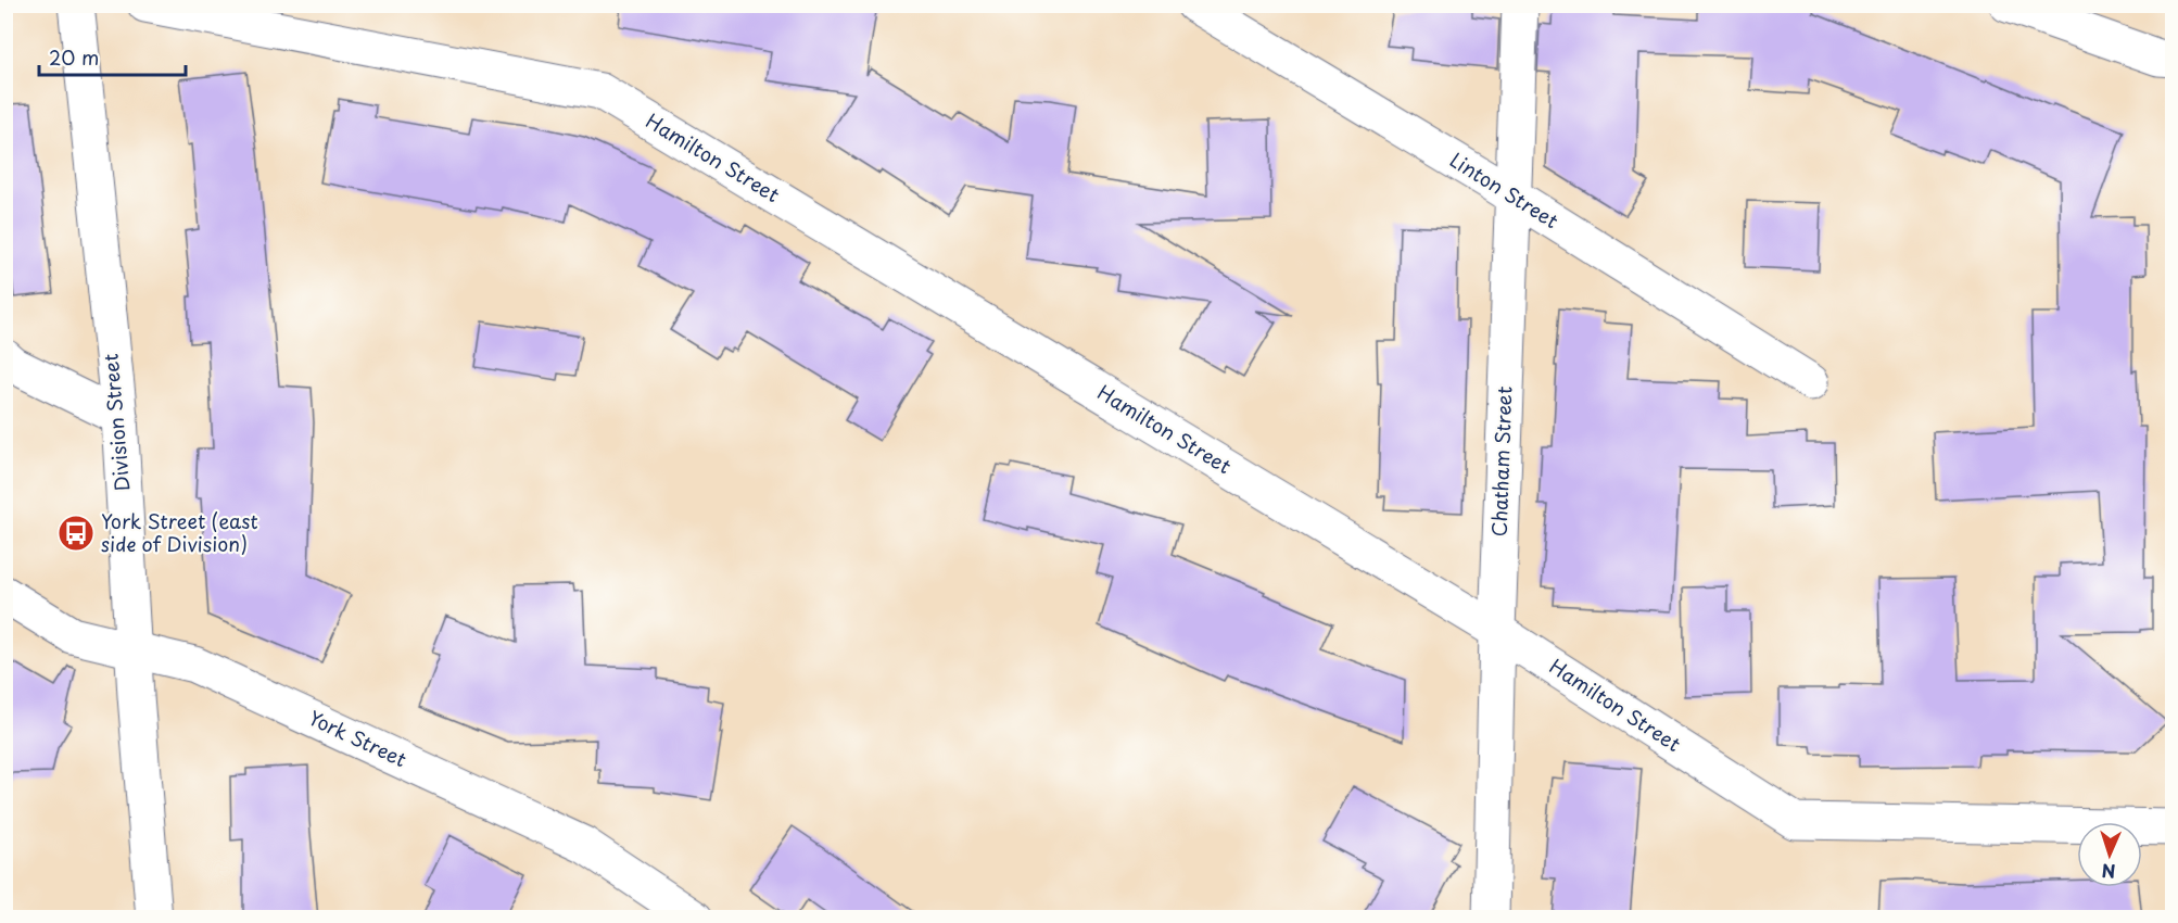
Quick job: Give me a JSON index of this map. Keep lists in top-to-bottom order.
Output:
{
  "streets": {
    "street": [
      "Hamilton Street",
      "Linton Street",
      "Division Street",
      "Chatham Street",
      "York Street"
    ]
  },
  "crossings": [
    ["Hamilton Street", "Chatham Street"],
    ["Linton Street", "Chatham Street"],
    ["Division Street", "York Street"]
  ],
  "places": {
    "bus stop": ["York Street (east side of Division)"]
  },
  "scale_bar": "20 m",
  "north": "bottom"
}
